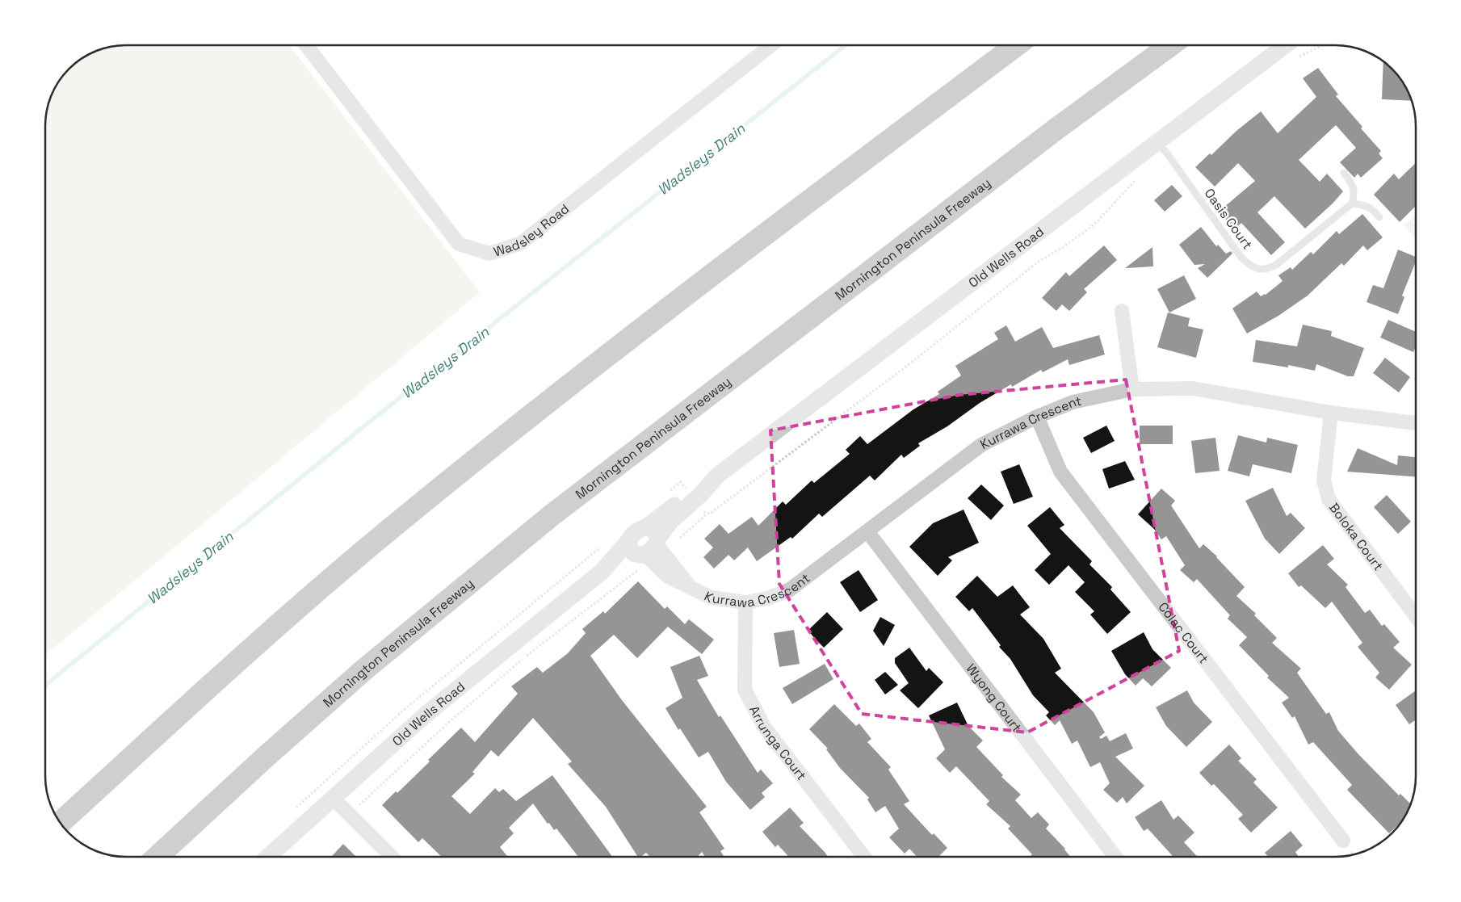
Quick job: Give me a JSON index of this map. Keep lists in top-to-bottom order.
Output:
{
  "streets": {
    "highway": ["Mornington Peninsula Freeway"],
    "street": [
      "Wadsley Road",
      "Old Wells Road",
      "Kurrawa Crescent",
      "Boloka Court",
      "Colac Court",
      "Wyong Court",
      "Arrunga Court"
    ],
    "lane": ["Oasis Court"]
  },
  "crossings": [
    ["Oasis Court", "Old Wells Road"],
    ["Old Wells Road", "Kurrawa Crescent"],
    ["Kurrawa Crescent", "Boloka Court"],
    ["Kurrawa Crescent", "Colac Court"],
    ["Kurrawa Crescent", "Wyong Court"],
    ["Kurrawa Crescent", "Arrunga Court"]
  ],
  "water": ["Wadsleys Drain"]
}
